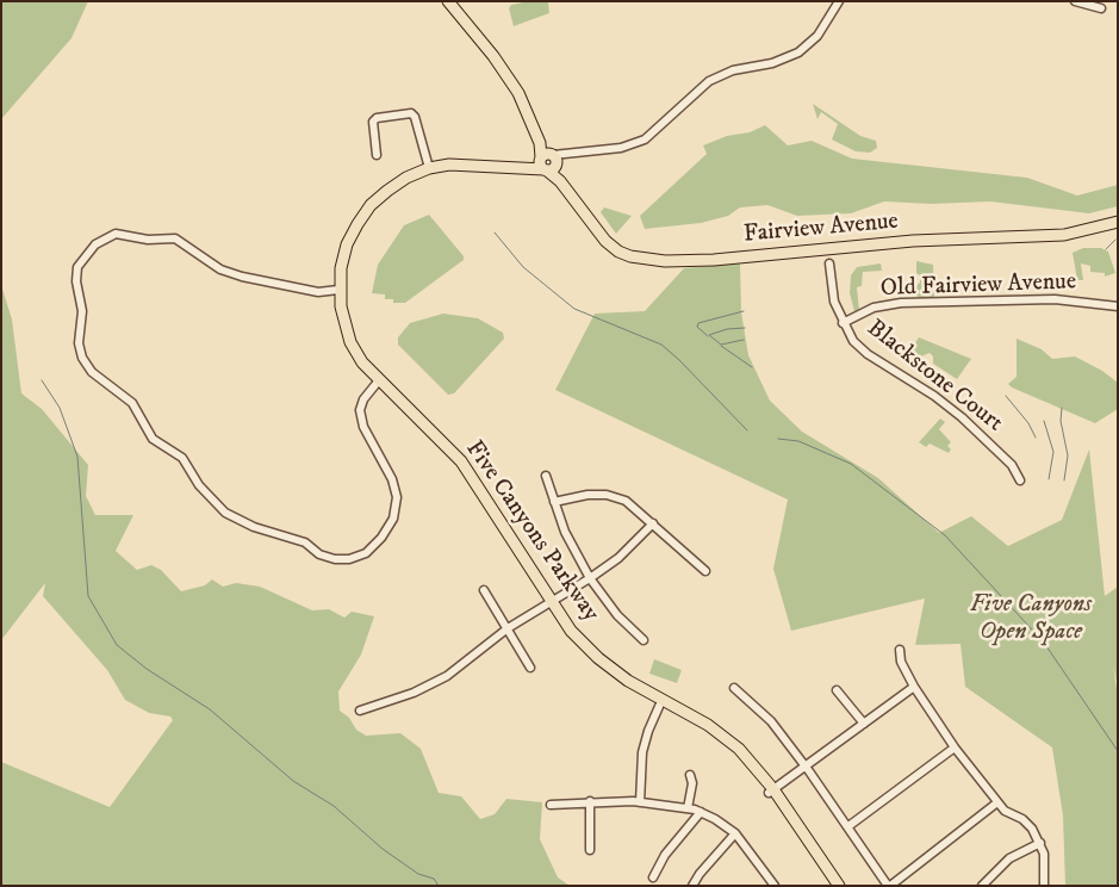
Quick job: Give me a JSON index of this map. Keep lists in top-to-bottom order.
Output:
{
  "streets": {
    "main road": ["Fairview Avenue", "Five Canyons Parkway"],
    "street": ["Old Fairview Avenue", "Blackstone Court"]
  },
  "crossings": [
    ["Fairview Avenue", "Five Canyons Parkway"],
    ["Old Fairview Avenue", "Blackstone Court"]
  ],
  "parks": ["Five Canyons Open Space"]
}
